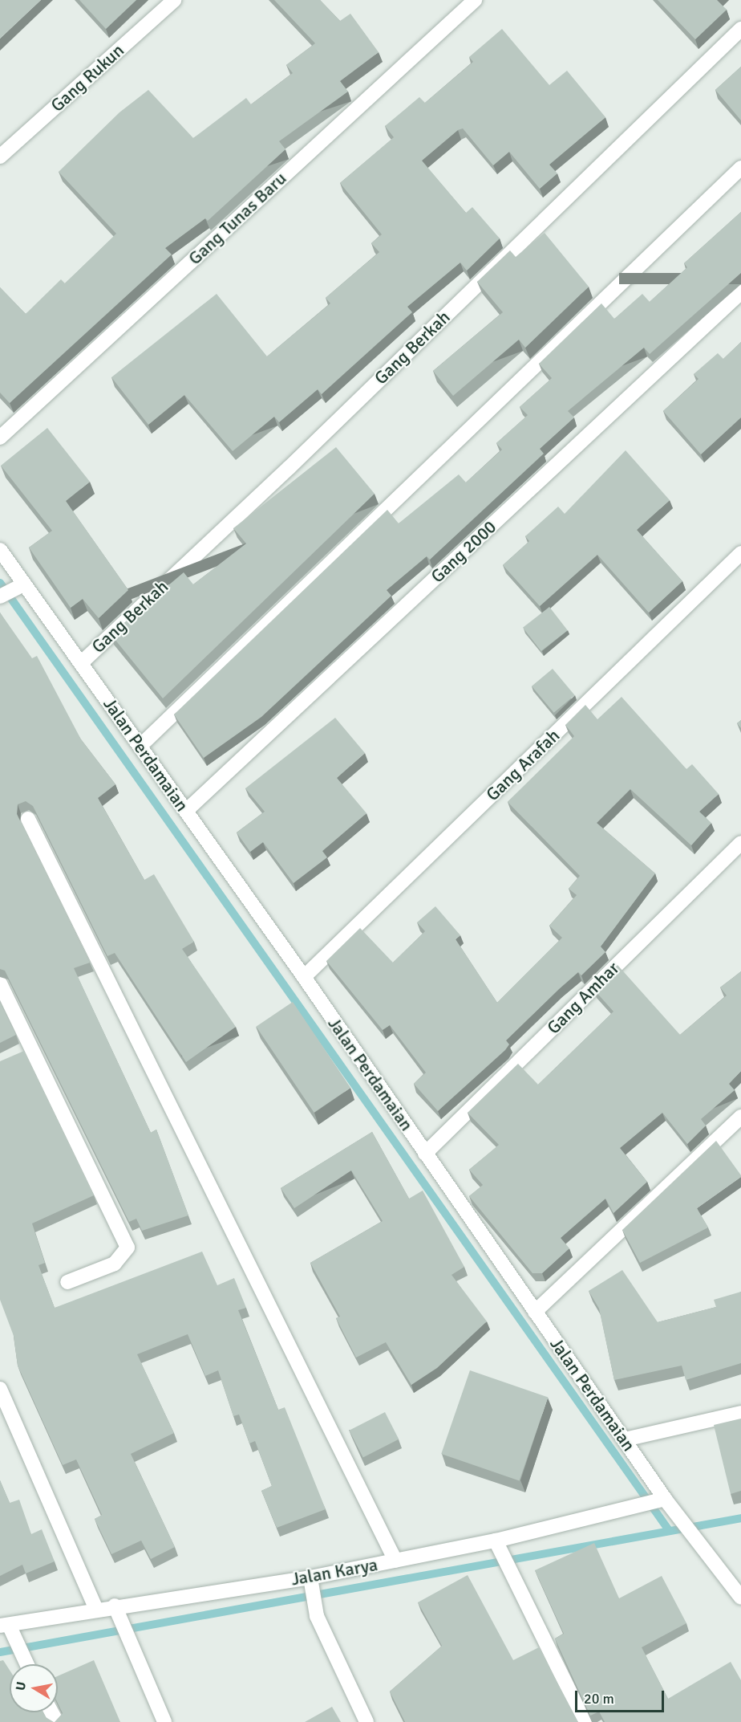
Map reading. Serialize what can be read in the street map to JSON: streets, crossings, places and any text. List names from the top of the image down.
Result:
{
  "streets": {
    "street": [
      "Gang Rukun",
      "Gang Tunas Baru",
      "Gang Berkah",
      "Gang 2000",
      "Jalan Perdamaian",
      "Gang Arafah",
      "Gang Amhar",
      "Jalan Karya"
    ]
  },
  "crossings": [
    ["Gang Berkah", "Jalan Perdamaian"],
    ["Gang 2000", "Jalan Perdamaian"],
    ["Jalan Perdamaian", "Gang Arafah"],
    ["Jalan Perdamaian", "Gang Amhar"],
    ["Jalan Perdamaian", "Jalan Karya"]
  ],
  "scale_bar": "20 m",
  "north": "left"
}
